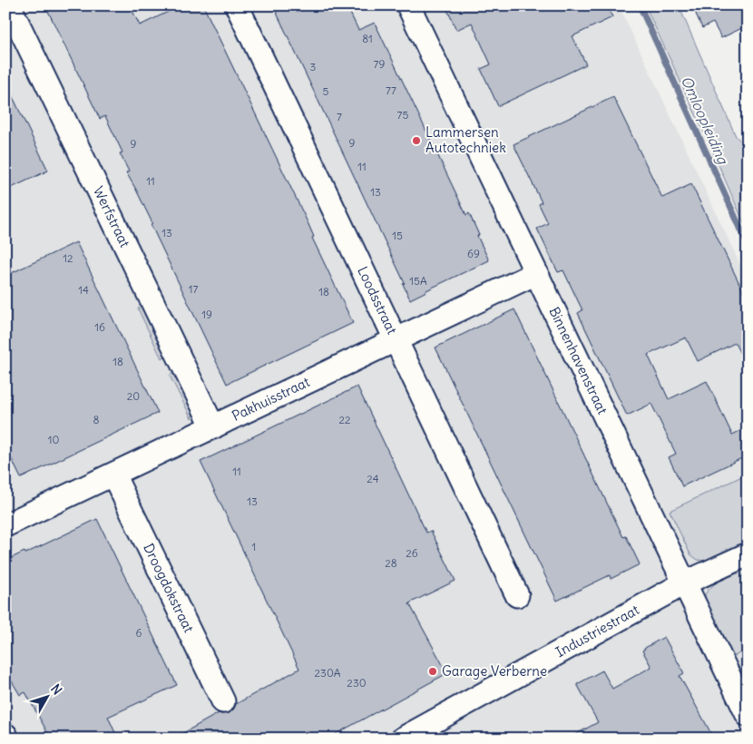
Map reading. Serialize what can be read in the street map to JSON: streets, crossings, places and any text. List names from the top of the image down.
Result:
{
  "streets": {
    "street": [
      "Werfstraat",
      "Loodsstraat",
      "Binnenhavenstraat",
      "Pakhuisstraat",
      "Droogdokstraat",
      "Industriestraat"
    ]
  },
  "crossings": [
    ["Werfstraat", "Pakhuisstraat"],
    ["Loodsstraat", "Pakhuisstraat"],
    ["Binnenhavenstraat", "Pakhuisstraat"],
    ["Binnenhavenstraat", "Industriestraat"],
    ["Pakhuisstraat", "Droogdokstraat"]
  ],
  "water": ["Omloopleiding"],
  "places": ["Lammersen Autotechniek", "Garage Verberne"],
  "house_numbers": [
    "81",
    "79",
    "3",
    "77",
    "5",
    "75",
    "7",
    "9",
    "9",
    "11",
    "11",
    "13",
    "13",
    "15",
    "69",
    "12",
    "15A",
    "17",
    "14",
    "18",
    "19",
    "16",
    "18",
    "20",
    "8",
    "22",
    "10",
    "11",
    "24",
    "13",
    "1",
    "26",
    "28",
    "6",
    "230A",
    "230"
  ],
  "north": "top right"
}
